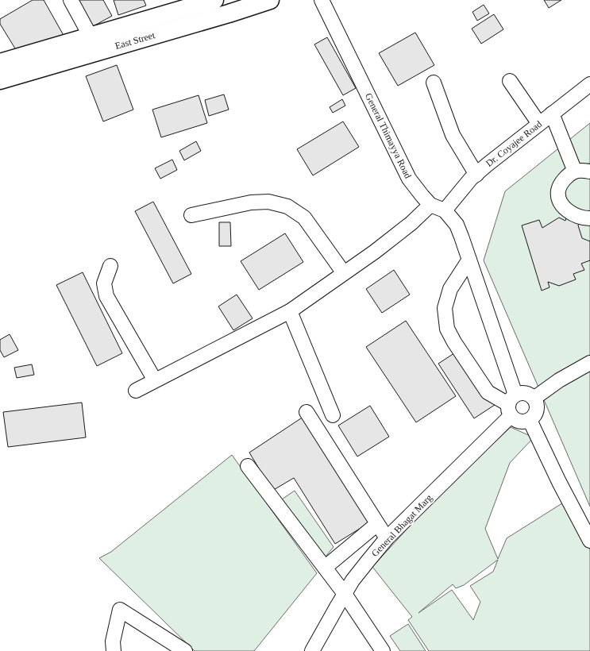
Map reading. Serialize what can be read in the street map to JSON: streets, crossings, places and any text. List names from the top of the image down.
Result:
{
  "streets": {
    "main road": ["East Street"],
    "street": ["General Thimayya Road", "Dr. Coyajee Road", "General Bhagat Marg"]
  },
  "crossings": [
    ["General Thimayya Road", "Dr. Coyajee Road"]
  ]
}
